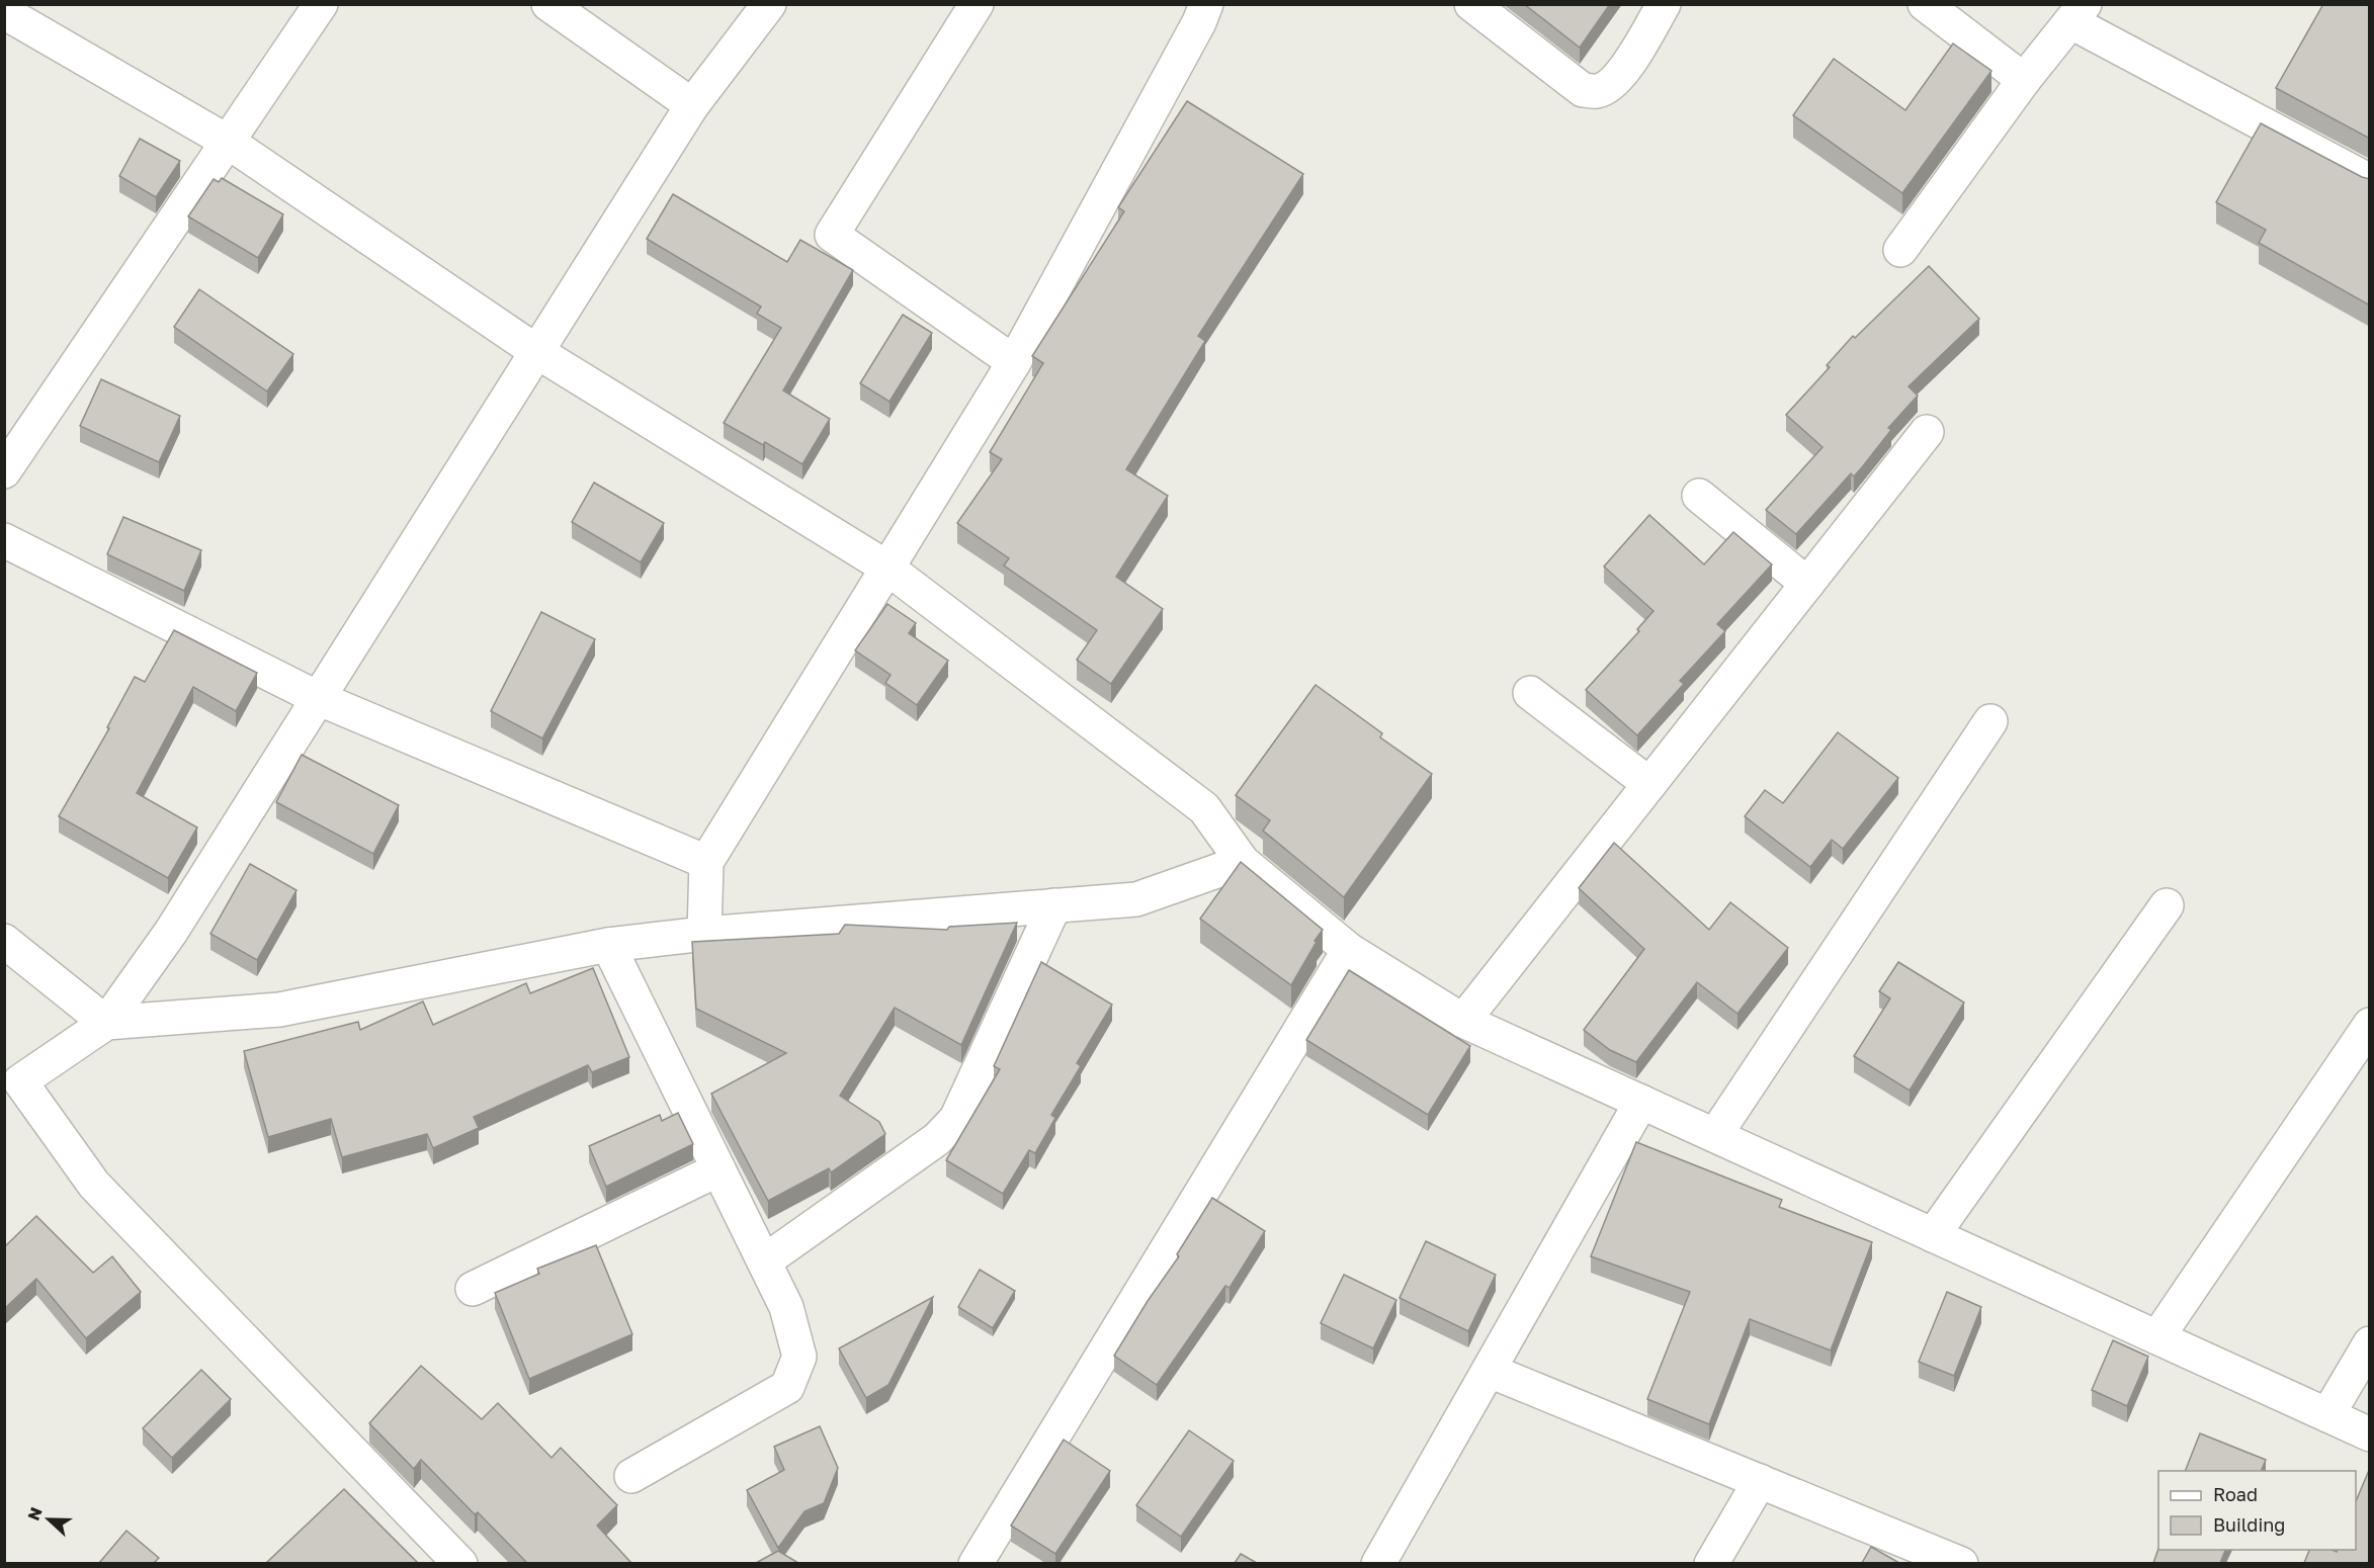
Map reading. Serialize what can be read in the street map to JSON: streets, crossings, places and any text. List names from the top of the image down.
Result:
{
  "legend": ["Road", "Building"],
  "north": "left"
}
